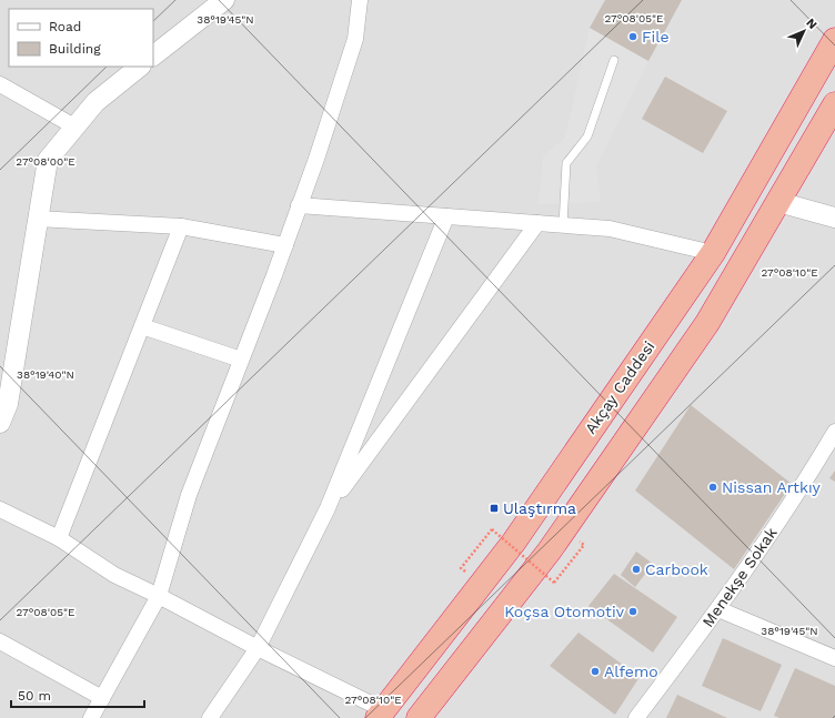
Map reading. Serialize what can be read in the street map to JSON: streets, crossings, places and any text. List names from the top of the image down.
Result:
{
  "streets": {
    "highway": ["Akçay Caddesi"],
    "street": ["Menekşe Sokak"]
  },
  "places": {
    "other": [
      "File",
      "Nissan Artkıy",
      "Carbook",
      "Koçsa Otomotiv",
      "Alfemo"
    ],
    "transit": ["Ulaştırma"]
  },
  "legend": ["Road", "Building"],
  "scale_bar": "50 m",
  "north": "top right",
  "coordinates": [
    "27°08'05\"E",
    "38°19'45\"N",
    "27°08'00\"E",
    "27°08'10\"E",
    "38°19'40\"N"
  ]
}
